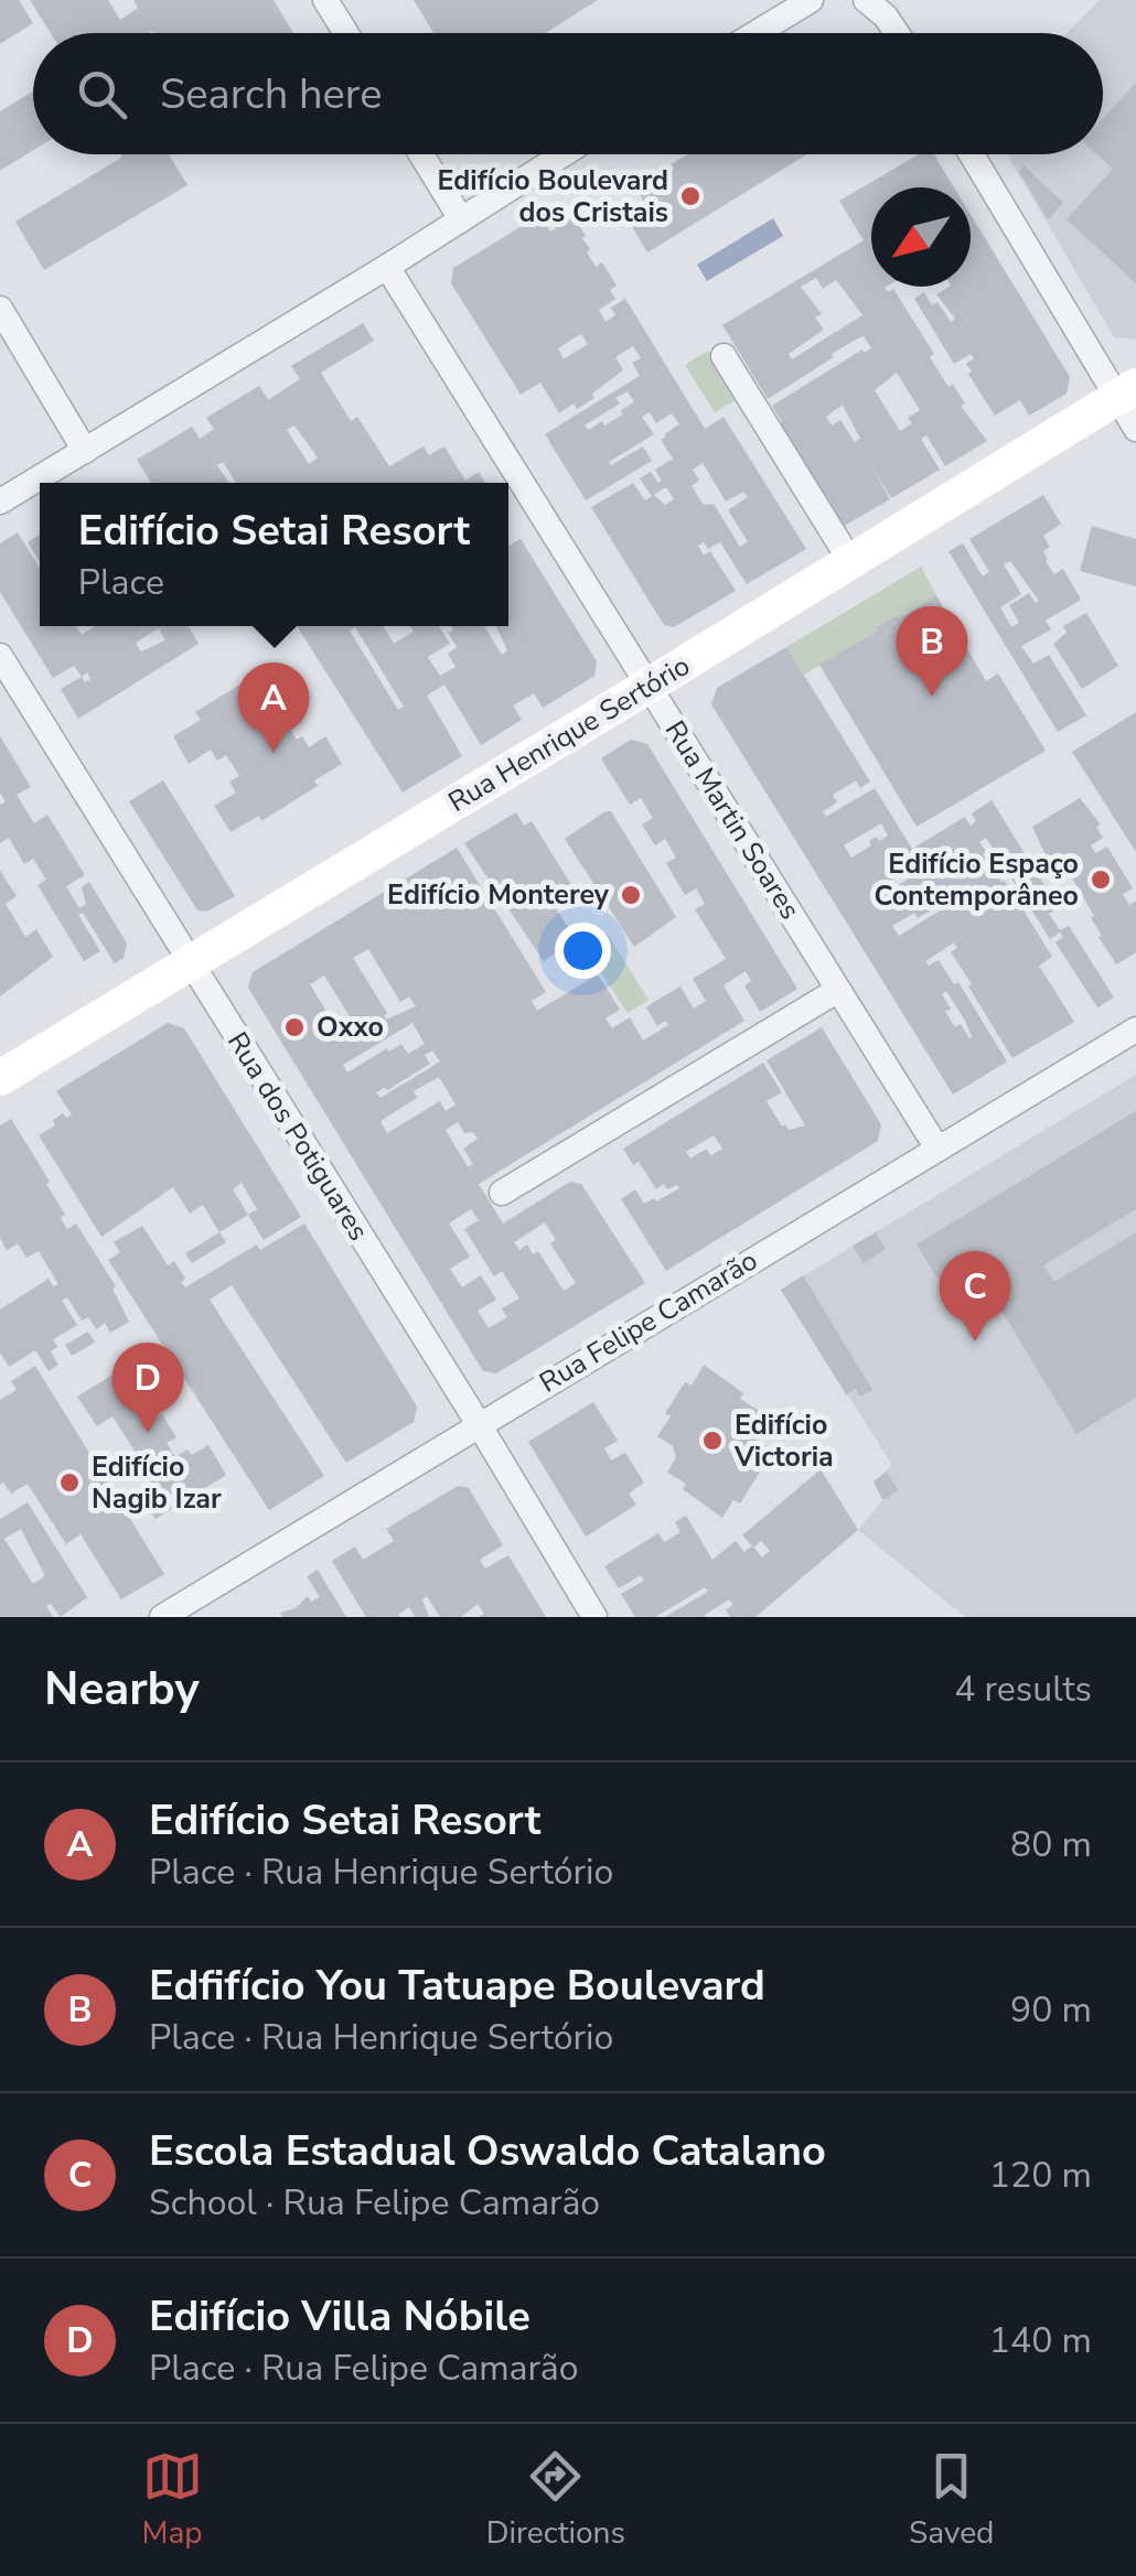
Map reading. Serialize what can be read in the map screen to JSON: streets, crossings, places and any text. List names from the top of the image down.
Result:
{
  "streets": {
    "street": [
      "Rua Henrique Sertório",
      "Rua Martin Soares",
      "Rua dos Potiguares",
      "Rua Felipe Camarão"
    ]
  },
  "crossings": [
    ["Rua Henrique Sertório", "Rua Martin Soares"],
    ["Rua Henrique Sertório", "Rua dos Potiguares"],
    ["Rua Martin Soares", "Rua Felipe Camarão"],
    ["Rua dos Potiguares", "Rua Felipe Camarão"]
  ],
  "places": [
    "Edifício Boulevard dos Cristais",
    "Edifício Espaço Contemporâneo",
    "Edifício Monterey",
    "Oxxo",
    "Edifício Victoria",
    "Edifício Nagib Izar"
  ],
  "north": "bottom left",
  "page": {
    "search": "Search here",
    "popup": ["Edifício Setai Resort", "Place"],
    "pins": [
      "B",
      "A",
      "C",
      "D"
    ],
    "heading": ["Nearby", "4 results"],
    "list": [
      {
        "mark": "A",
        "name": "Edifício Setai Resort",
        "note": "Place · Rua Henrique Sertório",
        "value": "80 m"
      },
      {
        "mark": "B",
        "name": "Edfifício You Tatuape Boulevard",
        "note": "Place · Rua Henrique Sertório",
        "value": "90 m"
      },
      {
        "mark": "C",
        "name": "Escola Estadual Oswaldo Catalano",
        "note": "School · Rua Felipe Camarão",
        "value": "120 m"
      },
      {
        "mark": "D",
        "name": "Edifício Villa Nóbile",
        "note": "Place · Rua Felipe Camarão",
        "value": "140 m"
      }
    ],
    "nav": ["Map", "Directions", "Saved"]
  }
}
